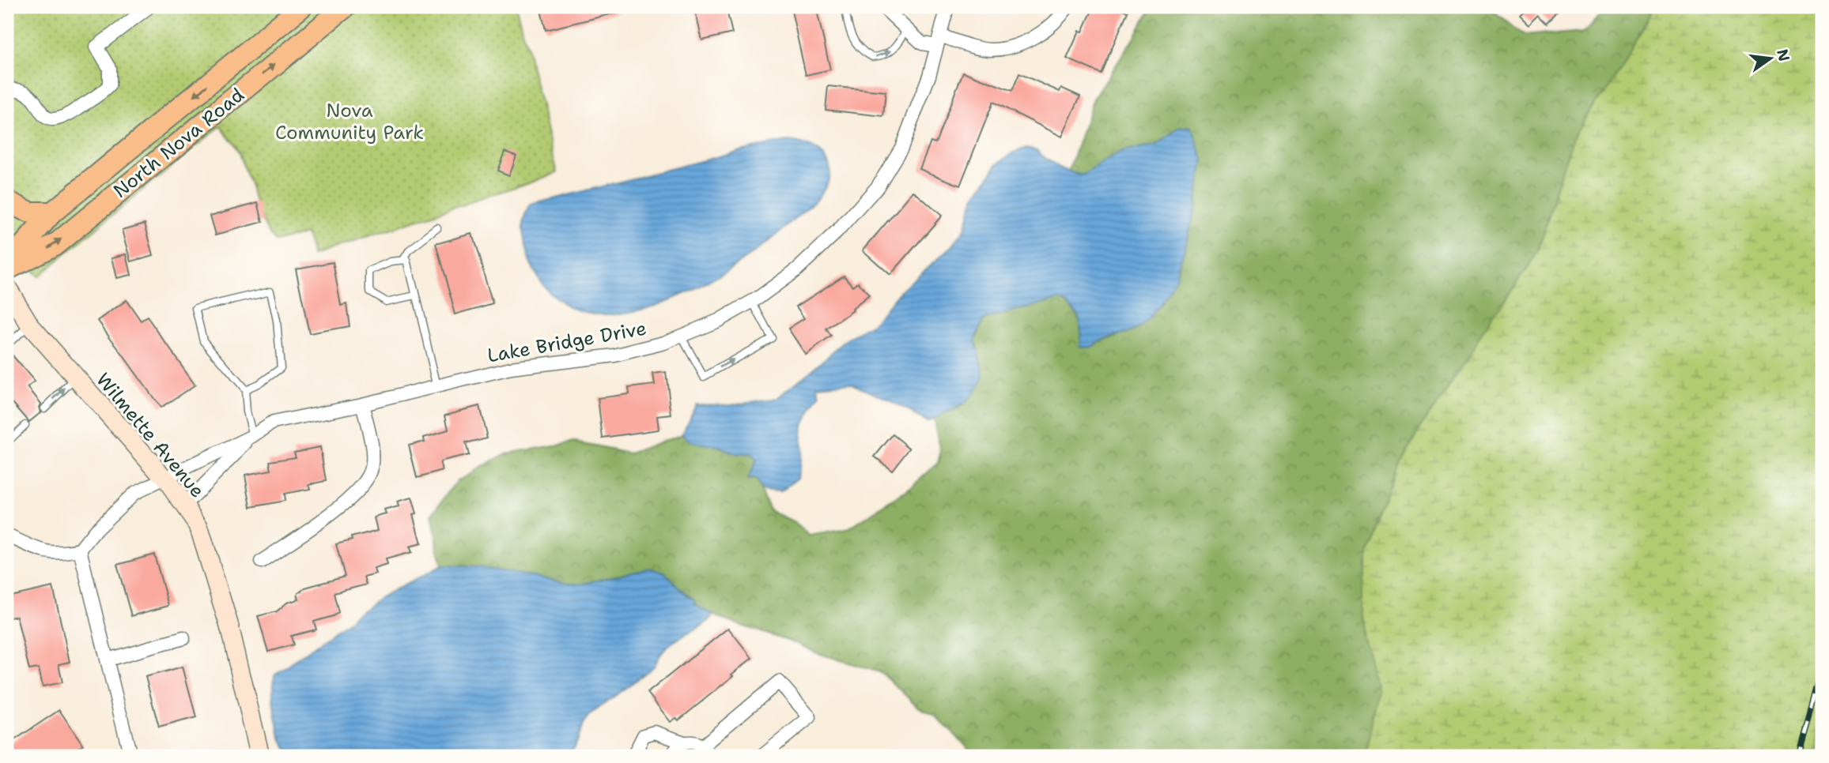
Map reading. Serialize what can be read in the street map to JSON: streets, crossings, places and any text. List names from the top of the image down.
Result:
{
  "streets": {
    "main road": ["North Nova Road"],
    "street": ["Lake Bridge Drive", "Wilmette Avenue"]
  },
  "crossings": [
    ["Lake Bridge Drive", "Wilmette Avenue"]
  ],
  "parks": ["Nova Community Park"],
  "north": "right"
}
